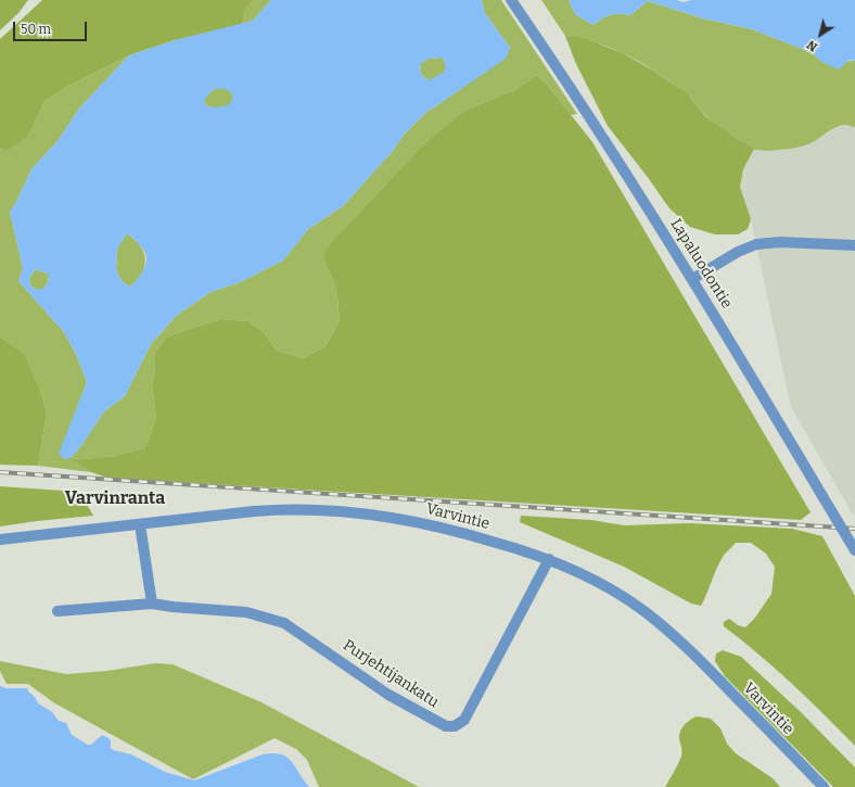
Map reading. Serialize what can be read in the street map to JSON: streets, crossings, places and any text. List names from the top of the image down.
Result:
{
  "streets": {
    "street": ["Lapaluodontie", "Varvintie", "Purjehtijankatu"]
  },
  "crossings": [
    ["Varvintie", "Purjehtijankatu"]
  ],
  "districts": ["Varvinranta"],
  "scale_bar": "50 m",
  "north": "bottom left"
}
